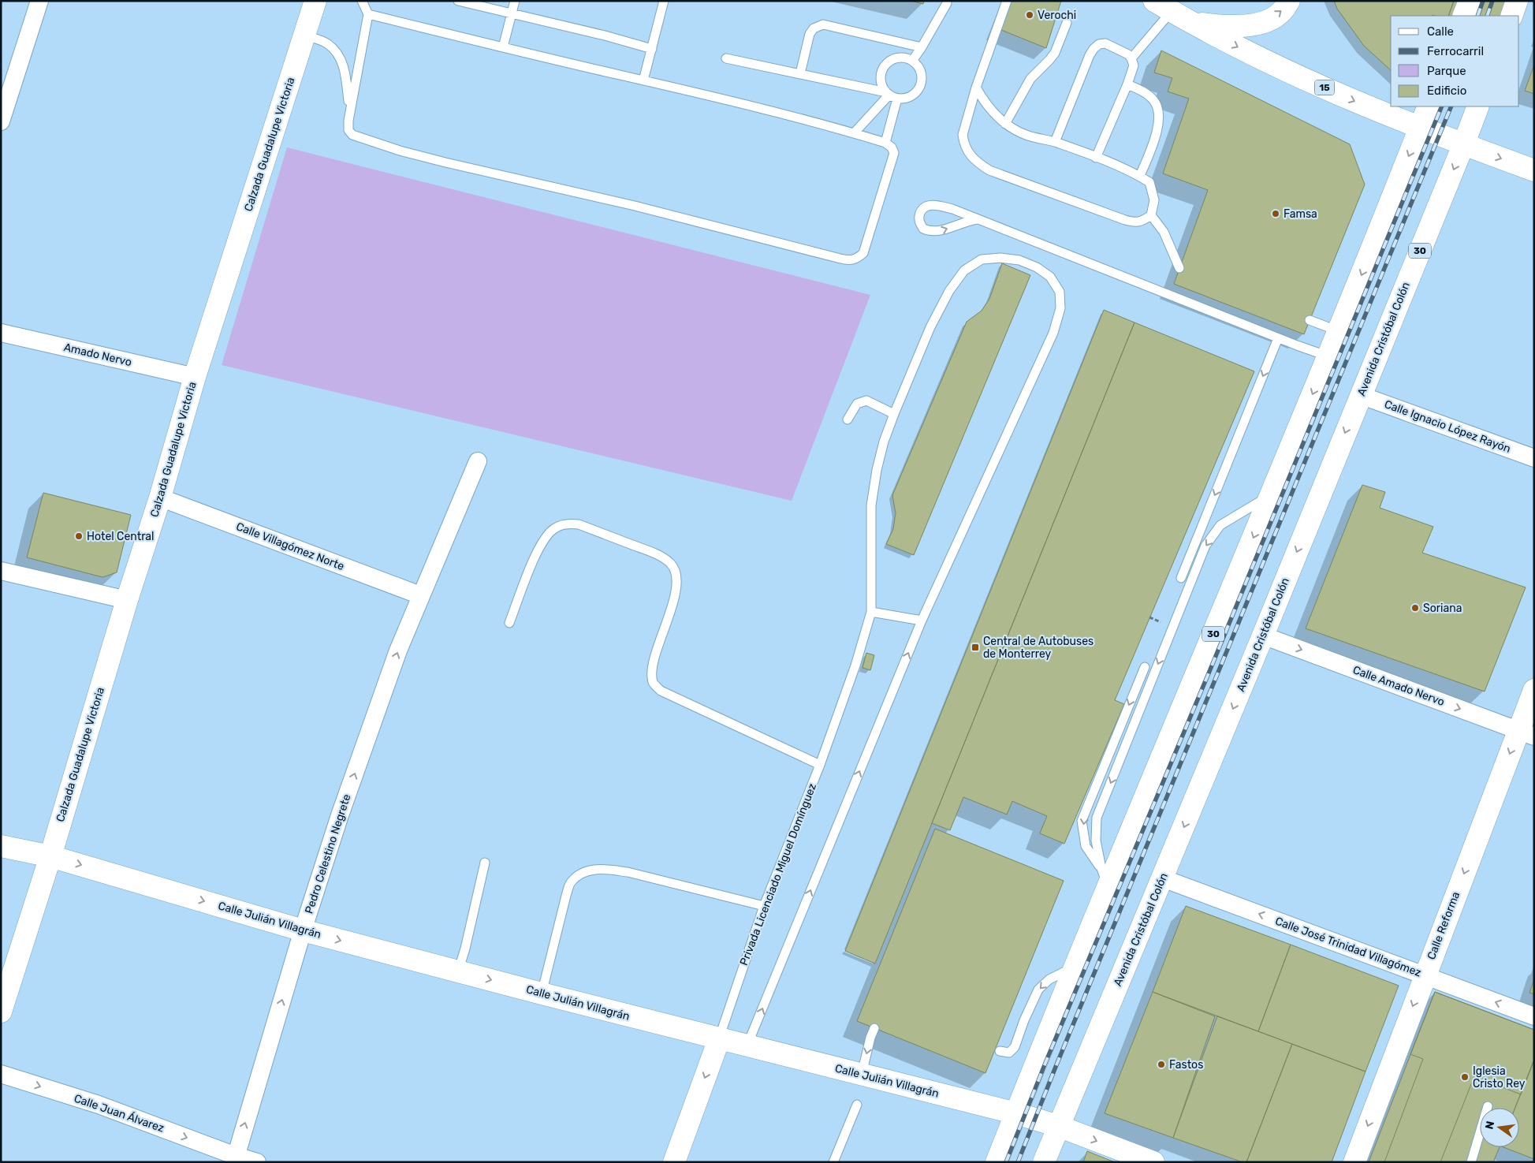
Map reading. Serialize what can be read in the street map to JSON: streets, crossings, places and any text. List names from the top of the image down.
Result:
{
  "streets": {
    "main road": [
      "15",
      "Calzada Guadalupe Victoria",
      "30",
      "Avenida Cristóbal Colón",
      "Calle Julián Villagrán",
      "Calle Reforma"
    ],
    "street": [
      "Amado Nervo",
      "Calle Ignacio López Rayón",
      "Calle Villagómez Norte",
      "Calle Amado Nervo",
      "Pedro Celestino Negrete",
      "Calle José Trinidad Villagómez",
      "Calle Juan Álvarez"
    ],
    "lane": ["Privada Licenciado Miguel Domínguez"]
  },
  "crossings": [
    ["15", "30"],
    ["15", "Avenida Cristóbal Colón"],
    ["Calzada Guadalupe Victoria", "Amado Nervo"],
    ["Calzada Guadalupe Victoria", "Calle Villagómez Norte"],
    ["Calzada Guadalupe Victoria", "Calle Julián Villagrán"],
    ["30", "Calle Julián Villagrán"],
    ["Avenida Cristóbal Colón", "Calle Ignacio López Rayón"],
    ["Avenida Cristóbal Colón", "Calle Amado Nervo"],
    ["Avenida Cristóbal Colón", "Calle Julián Villagrán"],
    ["Avenida Cristóbal Colón", "Calle José Trinidad Villagómez"],
    ["Calle Villagómez Norte", "Pedro Celestino Negrete"],
    ["Calle Amado Nervo", "Calle Reforma"],
    ["Pedro Celestino Negrete", "Calle Julián Villagrán"],
    ["Pedro Celestino Negrete", "Calle Juan Álvarez"],
    ["Privada Licenciado Miguel Domínguez", "Calle Julián Villagrán"],
    ["Calle Reforma", "Calle José Trinidad Villagómez"]
  ],
  "one_way": [
    "Calle Amado Nervo",
    "Pedro Celestino Negrete",
    "Calle Julián Villagrán",
    "Calle Reforma",
    "Calle José Trinidad Villagómez",
    "Calle Juan Álvarez"
  ],
  "places": {
    "other": [
      "Verochi",
      "Famsa",
      "Hotel Central",
      "Soriana",
      "Fastos",
      "Iglesia Cristo Rey"
    ],
    "transit": ["Central de Autobuses de Monterrey"]
  },
  "legend": [
    "Calle",
    "Ferrocarril",
    "Parque",
    "Edificio"
  ],
  "north": "left"
}
